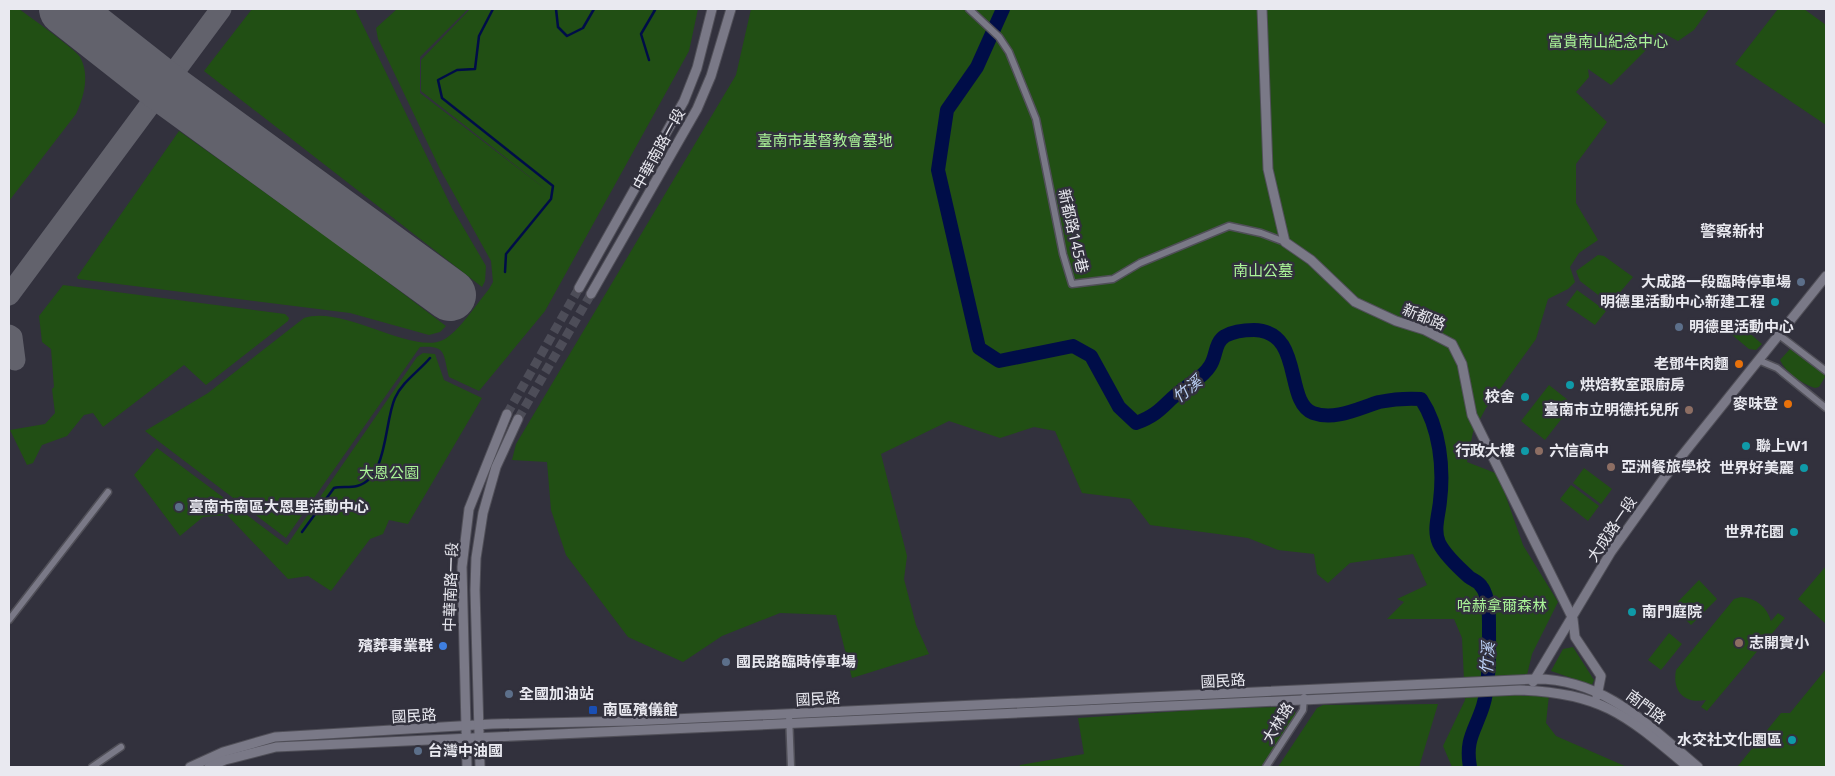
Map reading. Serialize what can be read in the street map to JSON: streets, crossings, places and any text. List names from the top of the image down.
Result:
{
  "streets": {
    "street": [
      "中華南路一段",
      "新都路145巷",
      "新都路",
      "大成路一段",
      "國民路",
      "南門路",
      "大林路"
    ]
  },
  "crossings": [
    ["中華南路一段", "國民路"],
    ["新都路145巷", "新都路"],
    ["新都路", "大成路一段"],
    ["新都路", "南門路"],
    ["國民路", "大林路"]
  ],
  "districts": ["警察新村"],
  "water": ["竹溪"],
  "parks": [
    "富貴南山紀念中心",
    "臺南市基督教會墓地",
    "南山公墓",
    "大恩公園",
    "哈赫拿爾森林"
  ],
  "places": {
    "other": [
      "大成路一段臨時停車場",
      "明德里活動中心新建工程",
      "明德里活動中心",
      "老鄧牛肉麵",
      "烘焙教室跟廚房",
      "校舍",
      "麥味登",
      "臺南市立明德托兒所",
      "聯上W1",
      "行政大樓",
      "六信高中",
      "亞洲餐旅學校",
      "世界好美麗",
      "臺南市南區大恩里活動中心",
      "世界花園",
      "南門庭院",
      "志開實小",
      "殯葬事業群",
      "國民路臨時停車場",
      "全國加油站",
      "水交社文化園區",
      "台灣中油國"
    ],
    "transit": ["南區殯儀館"]
  }
}
